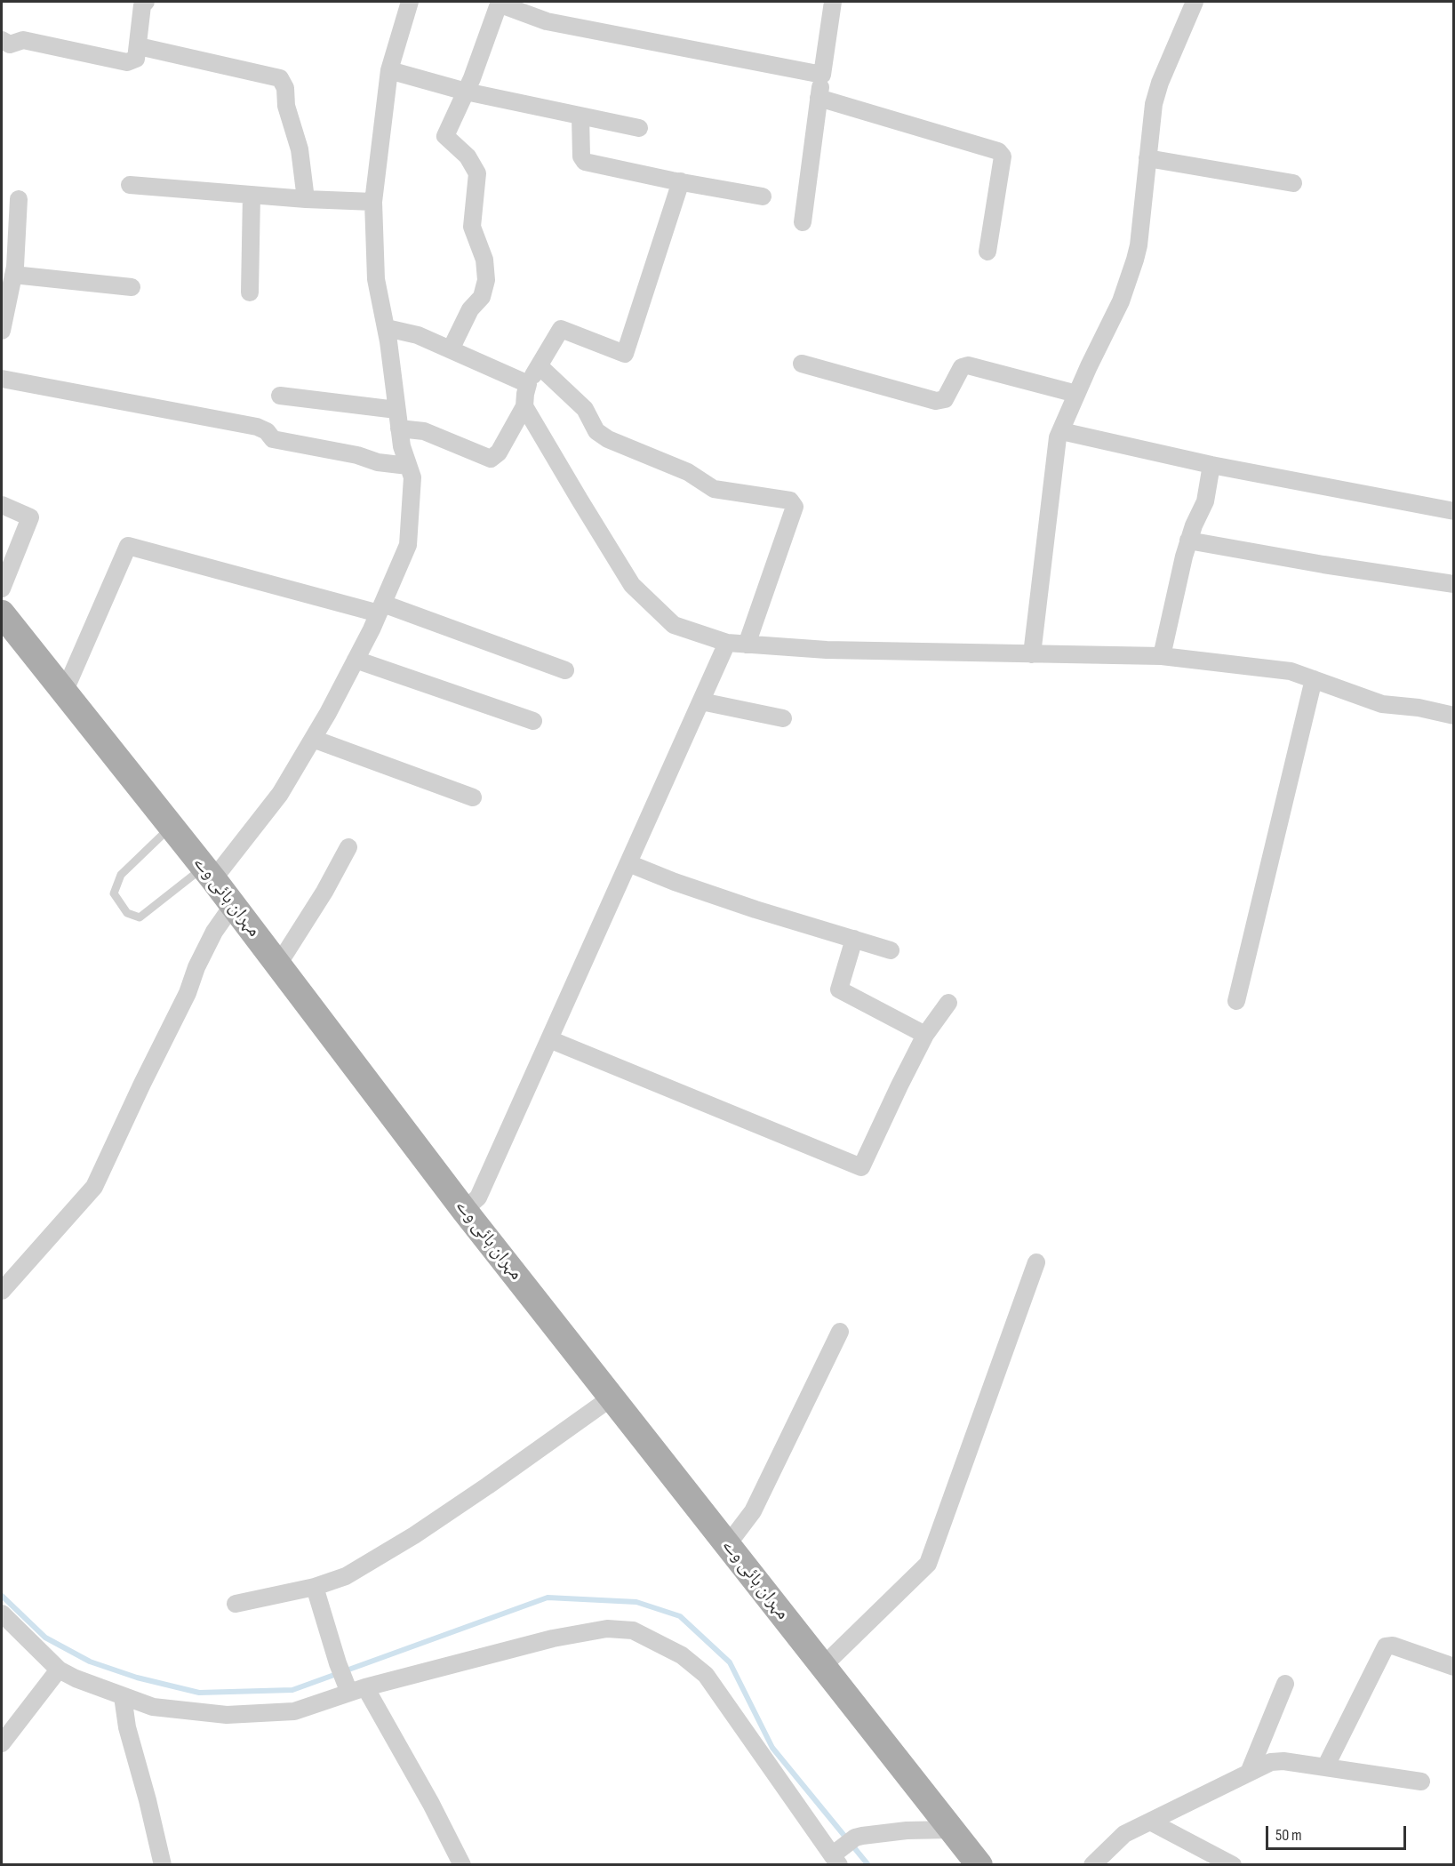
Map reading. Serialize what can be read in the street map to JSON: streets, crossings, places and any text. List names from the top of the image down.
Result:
{
  "streets": {
    "main road": ["مہران ہائی وے"]
  },
  "scale_bar": "50 m"
}
